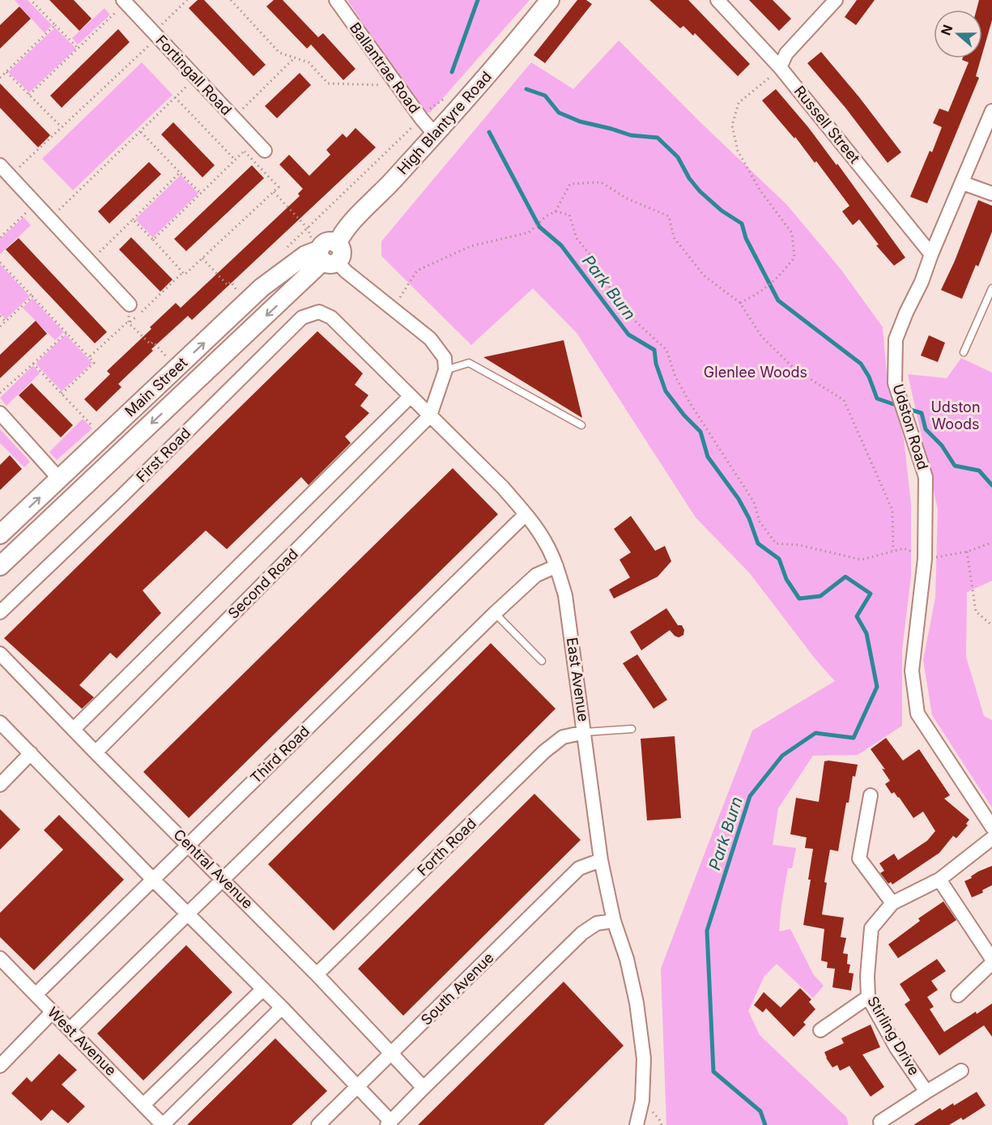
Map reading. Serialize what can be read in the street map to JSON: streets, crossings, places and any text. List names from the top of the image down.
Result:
{
  "streets": {
    "main road": ["High Blantyre Road", "Main Street"],
    "street": [
      "Ballantrae Road",
      "Fortingall Road",
      "Russell Street",
      "Udston Road",
      "First Road",
      "Second Road",
      "East Avenue",
      "Third Road",
      "Forth Road",
      "Central Avenue",
      "South Avenue",
      "Stirling Drive",
      "West Avenue"
    ]
  },
  "crossings": [
    ["Ballantrae Road", "High Blantyre Road"],
    ["High Blantyre Road", "Main Street"],
    ["Russell Street", "Udston Road"],
    ["First Road", "East Avenue"],
    ["Second Road", "East Avenue"],
    ["Second Road", "Central Avenue"],
    ["East Avenue", "Third Road"],
    ["East Avenue", "Forth Road"],
    ["East Avenue", "South Avenue"],
    ["Third Road", "Central Avenue"],
    ["Third Road", "West Avenue"],
    ["Forth Road", "Central Avenue"],
    ["Central Avenue", "South Avenue"]
  ],
  "water": ["Park Burn"],
  "parks": ["Glenlee Woods", "Udston Woods"],
  "north": "left"
}
